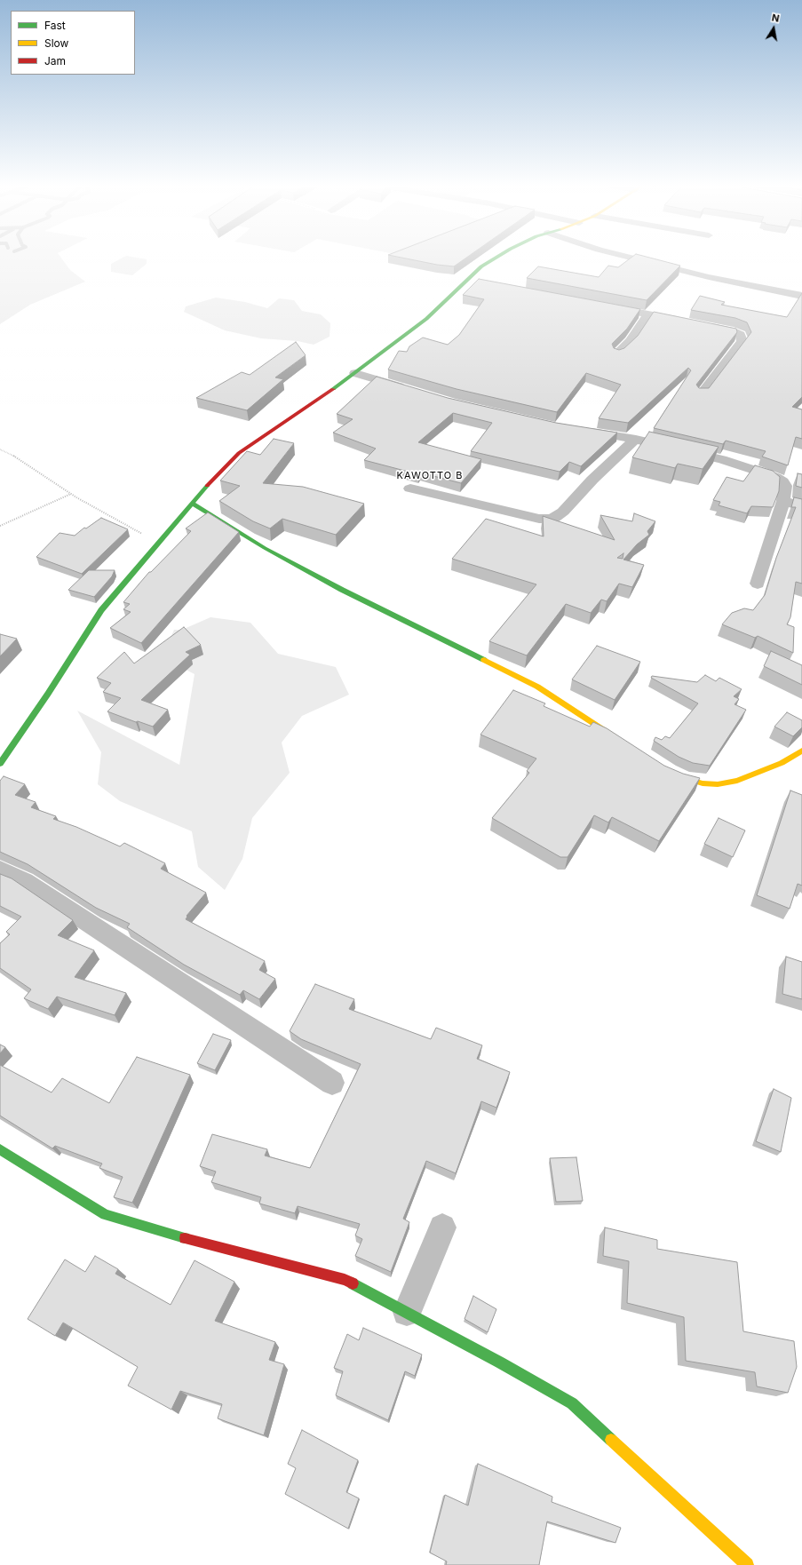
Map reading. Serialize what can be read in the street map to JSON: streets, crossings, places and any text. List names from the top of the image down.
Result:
{
  "districts": ["KAWOTTO B"],
  "legend": ["Fast", "Slow", "Jam"],
  "north": "top"
}
